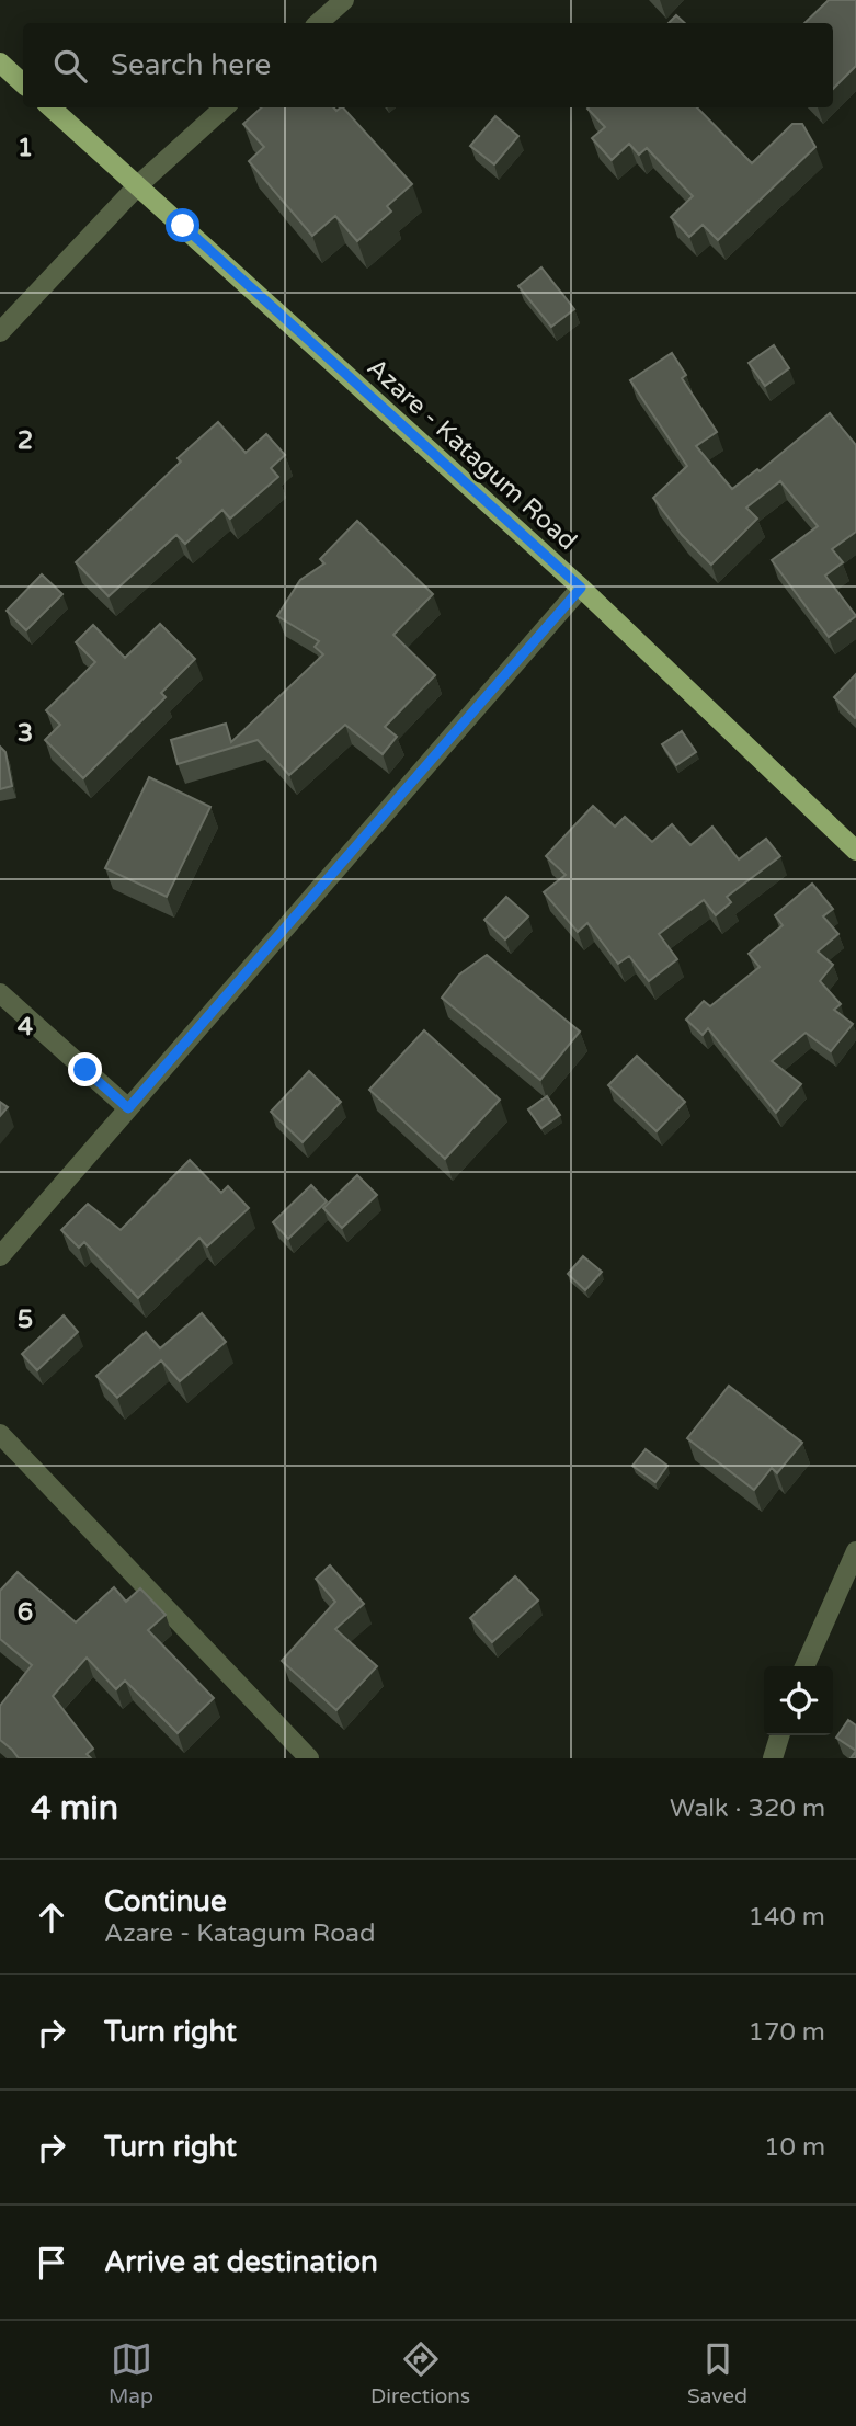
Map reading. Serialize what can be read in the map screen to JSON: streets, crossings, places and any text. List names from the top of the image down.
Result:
{
  "streets": {
    "main road": ["Azare - Katagum Road"]
  },
  "page": {
    "search": "Search here",
    "heading": ["4 min", "Walk · 320 m"],
    "list": [
      ["Continue", "Azare - Katagum Road", "140 m"],
      ["Turn right", "170 m"],
      ["Turn right", "10 m"],
      "Arrive at destination"
    ],
    "nav": ["Map", "Directions", "Saved"]
  },
  "grid": {
    "rows": [
      "1",
      "2",
      "3",
      "4",
      "5",
      "6"
    ]
  }
}
